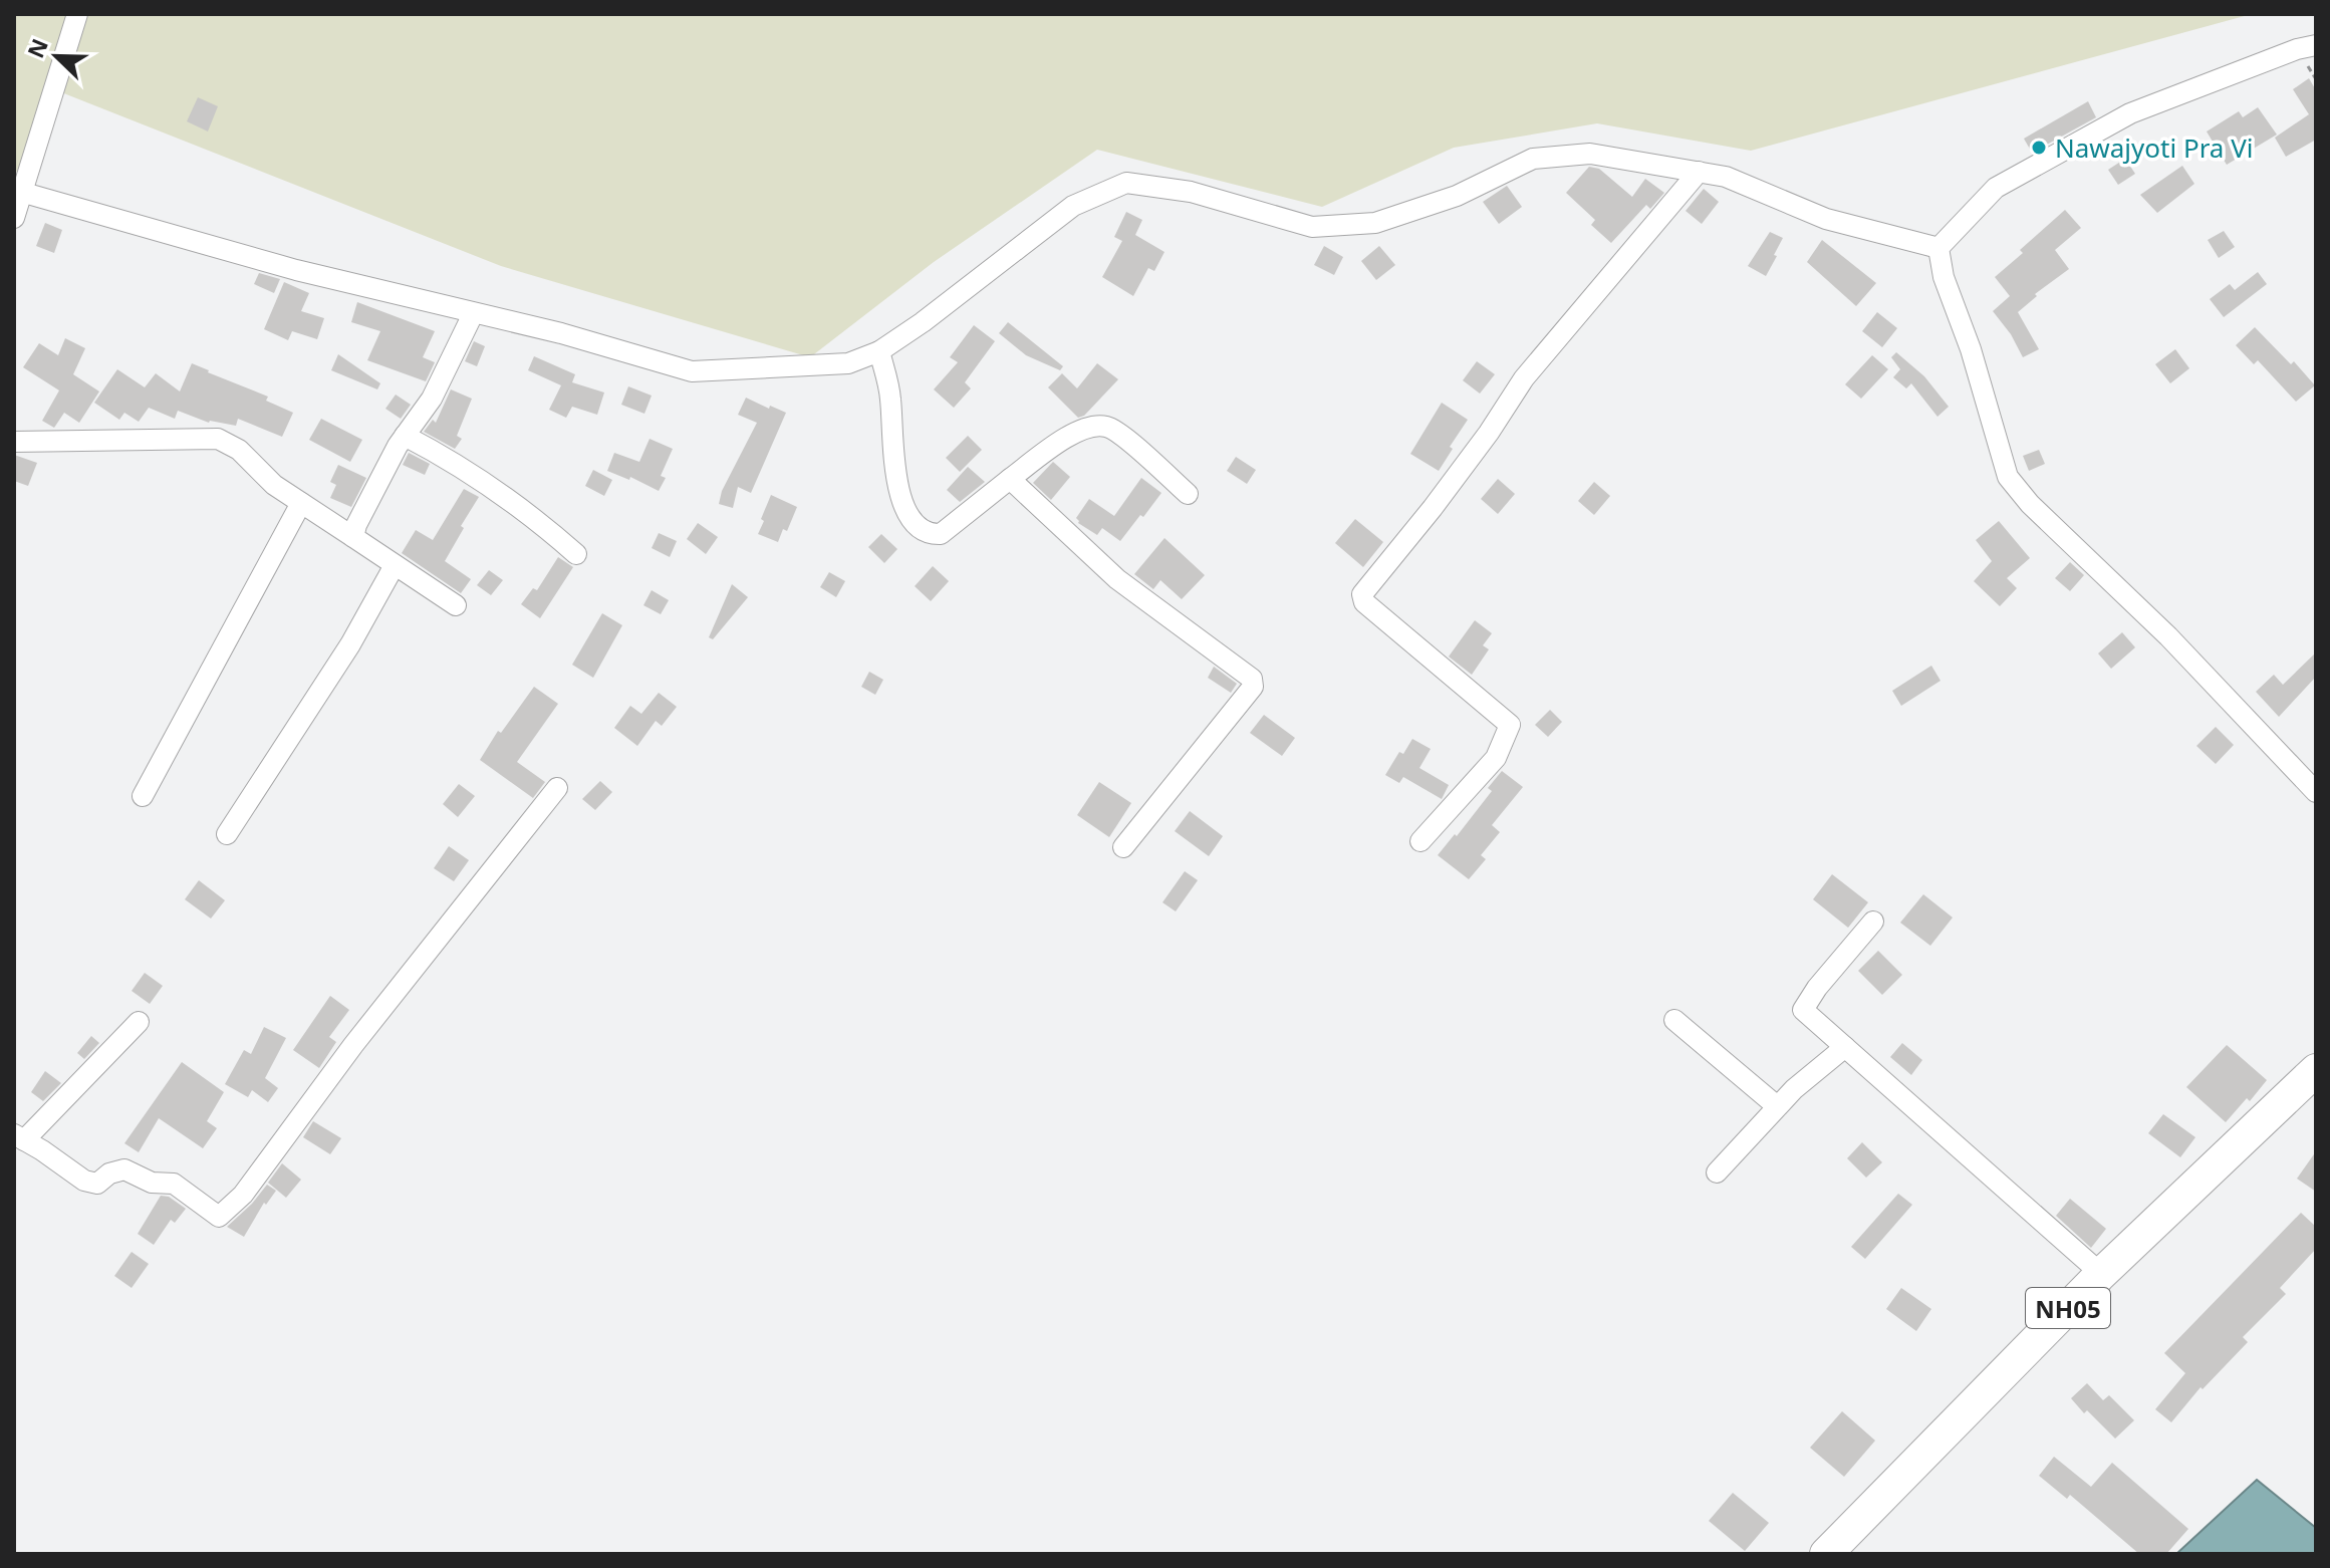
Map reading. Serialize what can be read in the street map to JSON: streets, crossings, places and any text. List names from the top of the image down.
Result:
{
  "streets": {
    "main road": ["NH05"]
  },
  "places": ["Nawajyoti Pra Vi"],
  "north": "top left"
}
